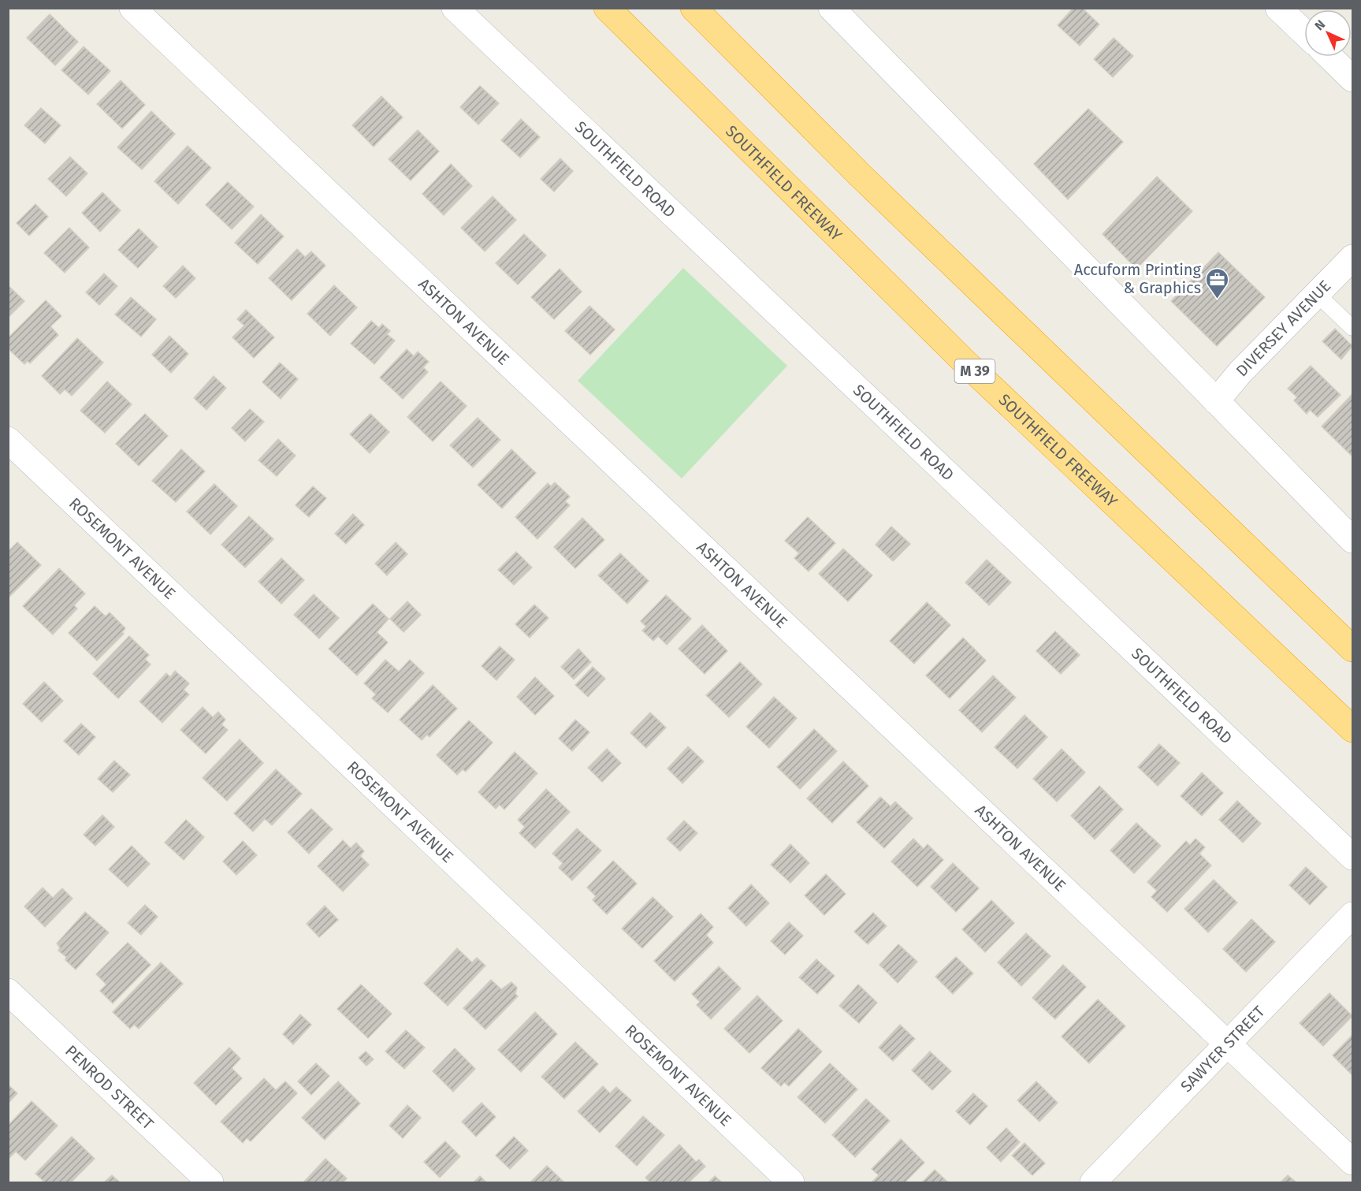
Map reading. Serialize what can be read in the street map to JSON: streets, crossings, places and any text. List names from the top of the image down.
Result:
{
  "streets": {
    "highway": ["SOUTHFIELD FREEWAY", "M 39"],
    "street": [
      "SOUTHFIELD ROAD",
      "ASHTON AVENUE",
      "DIVERSEY AVENUE",
      "ROSEMONT AVENUE",
      "SAWYER STREET",
      "PENROD STREET"
    ]
  },
  "crossings": [
    ["ASHTON AVENUE", "SAWYER STREET"]
  ],
  "places": {
    "office": ["Accuform Printing & Graphics"]
  },
  "north": "top left"
}
